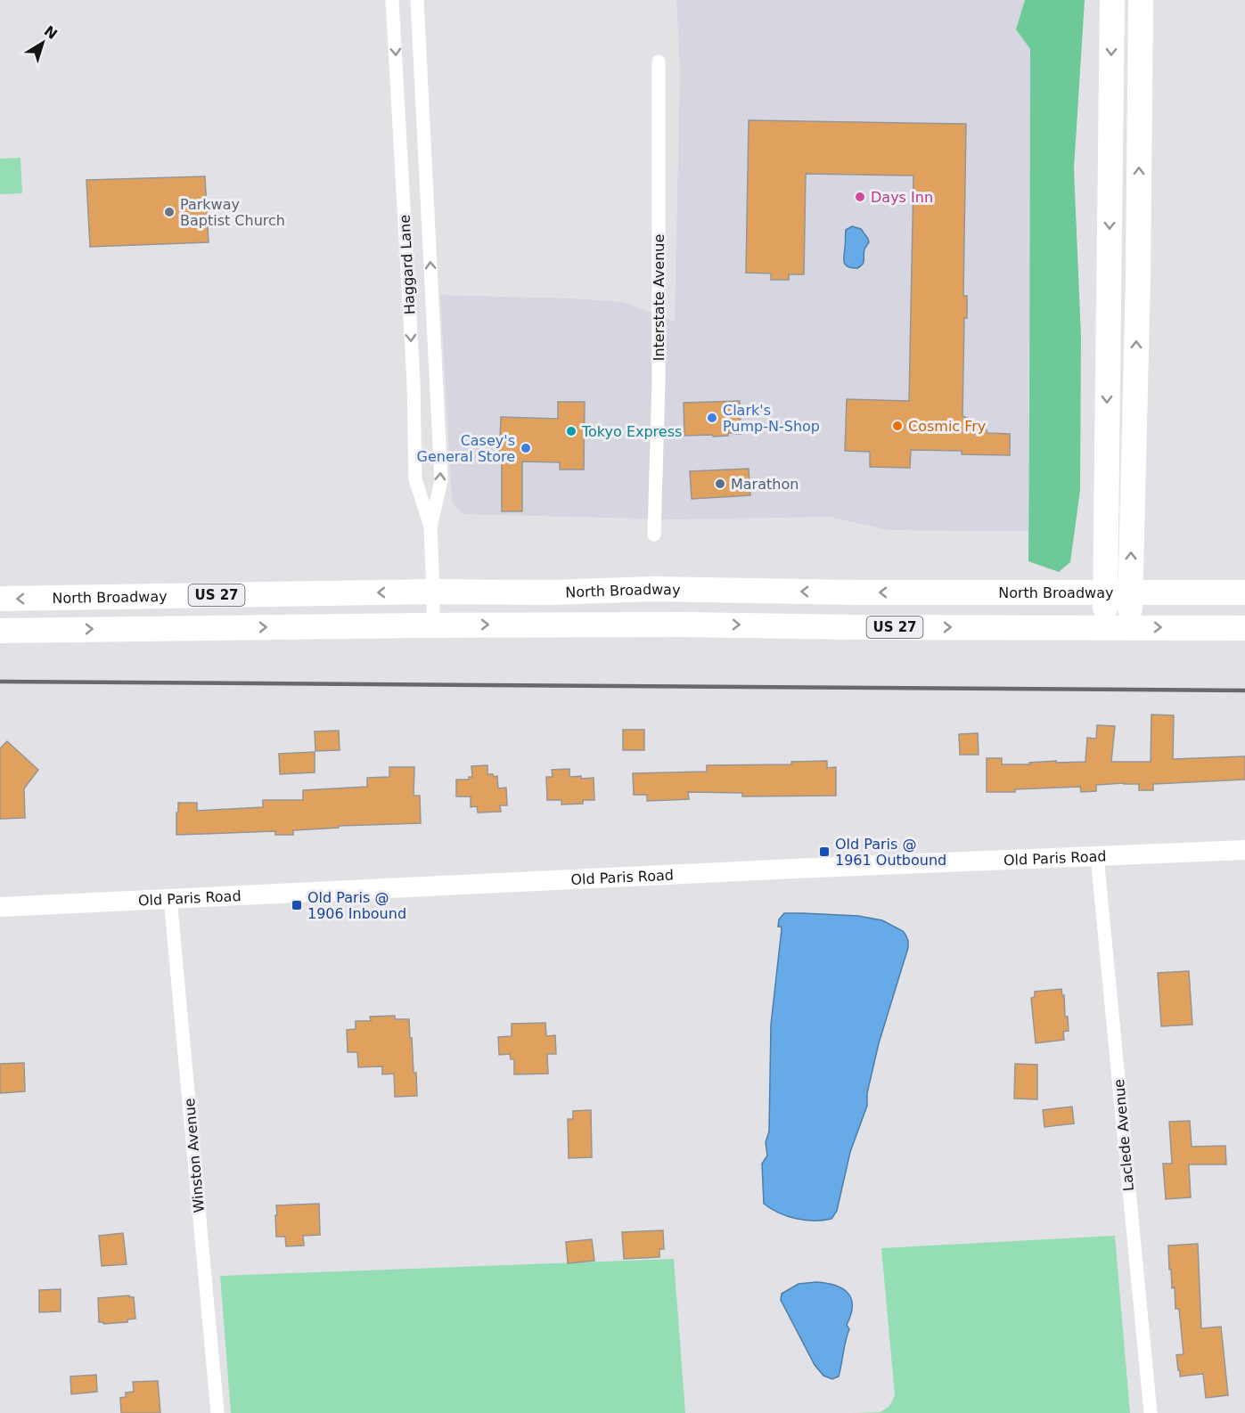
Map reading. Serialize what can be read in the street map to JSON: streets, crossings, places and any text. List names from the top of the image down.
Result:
{
  "streets": {
    "highway": ["North Broadway", "US 27"],
    "street": [
      "Haggard Lane",
      "Interstate Avenue",
      "Old Paris Road",
      "Laclede Avenue",
      "Winston Avenue"
    ]
  },
  "crossings": [
    ["Haggard Lane", "North Broadway"],
    ["Haggard Lane", "US 27"],
    ["Old Paris Road", "Laclede Avenue"],
    ["Old Paris Road", "Winston Avenue"]
  ],
  "places": {
    "other": [
      "Days Inn",
      "Parkway Baptist Church",
      "Clark's Pump-N-Shop",
      "Cosmic Fry",
      "Tokyo Express",
      "Casey's General Store",
      "Marathon"
    ],
    "transit": ["Old Paris @ 1961 Outbound", "Old Paris @ 1906 Inbound"]
  },
  "north": "top right"
}
